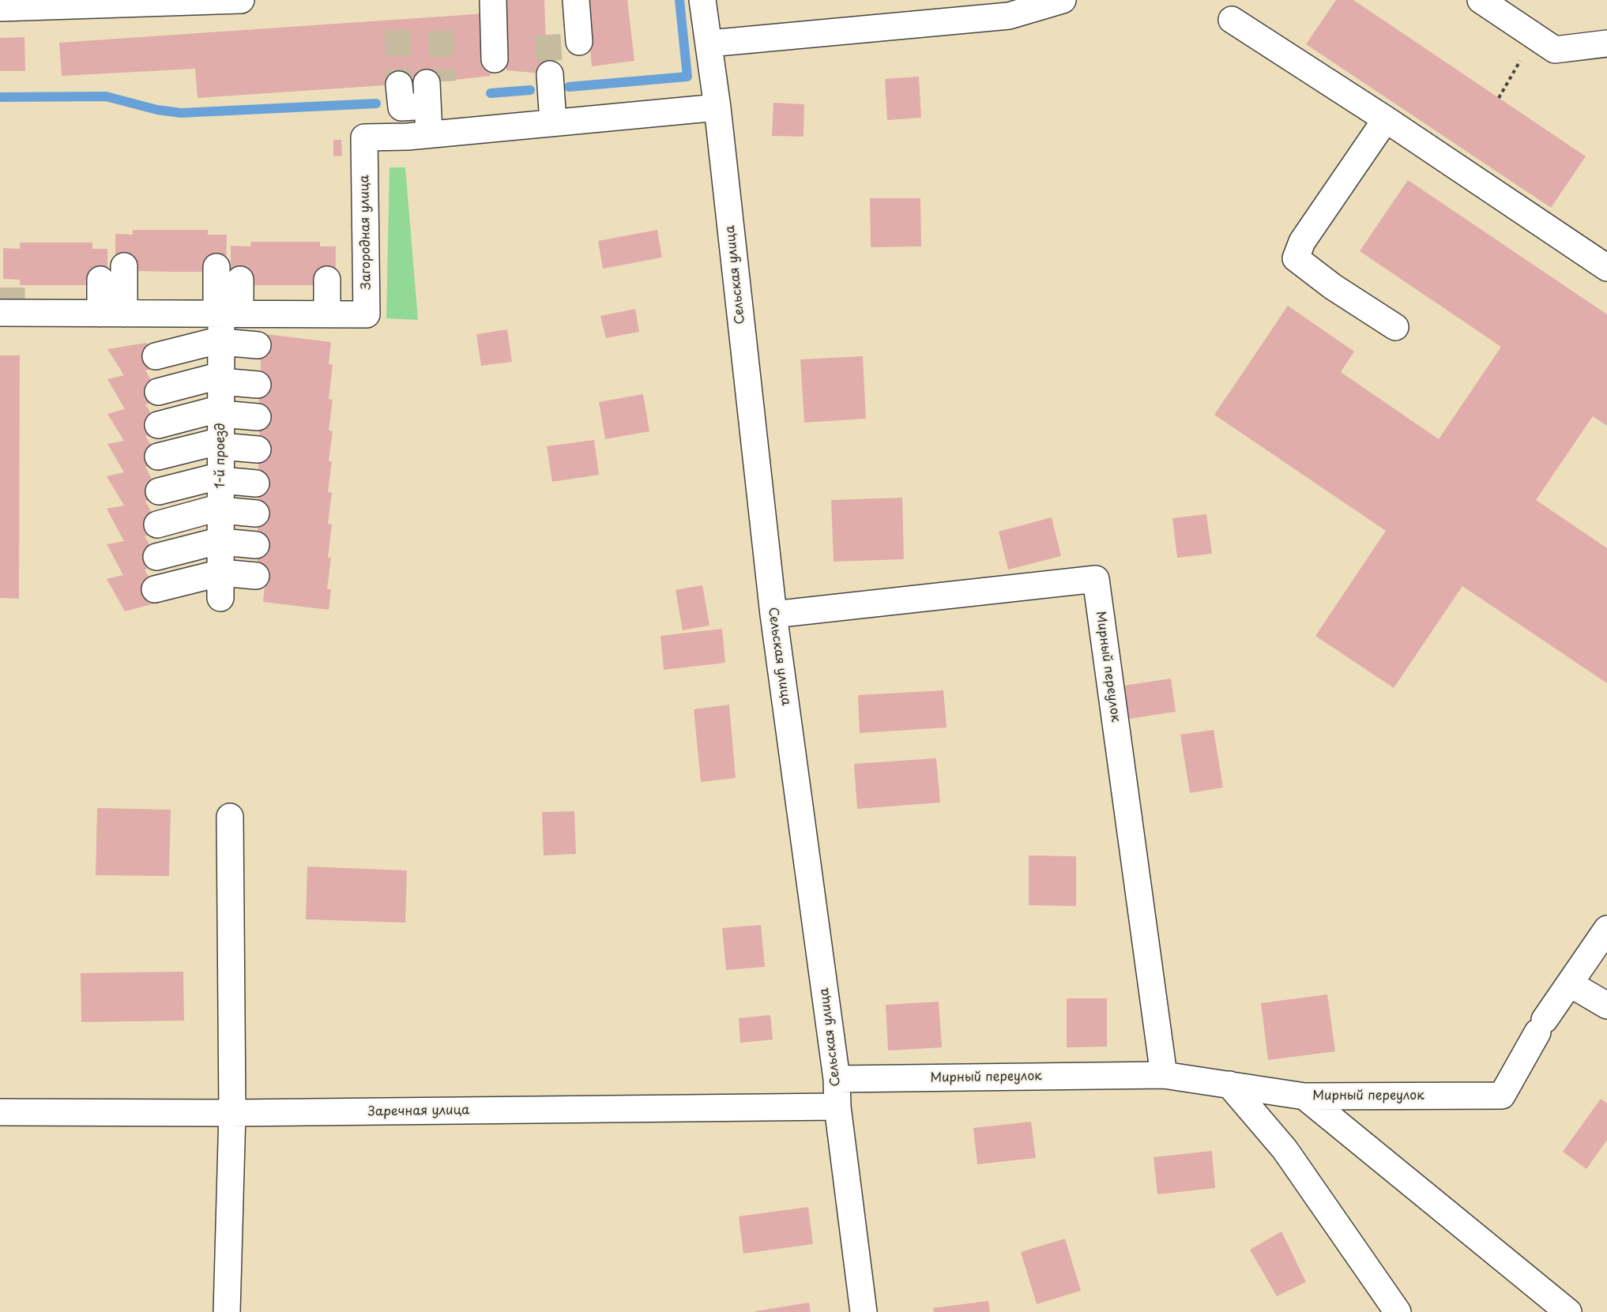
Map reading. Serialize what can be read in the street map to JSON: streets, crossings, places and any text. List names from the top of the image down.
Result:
{
  "streets": {
    "street": [
      "Загородная улица",
      "Сельская улица",
      "1-й проезд",
      "Мирный переулок",
      "Заречная улица"
    ]
  },
  "crossings": [
    ["Загородная улица", "Сельская улица"],
    ["Загородная улица", "1-й проезд"],
    ["Сельская улица", "Мирный переулок"],
    ["Сельская улица", "Заречная улица"]
  ]
}
